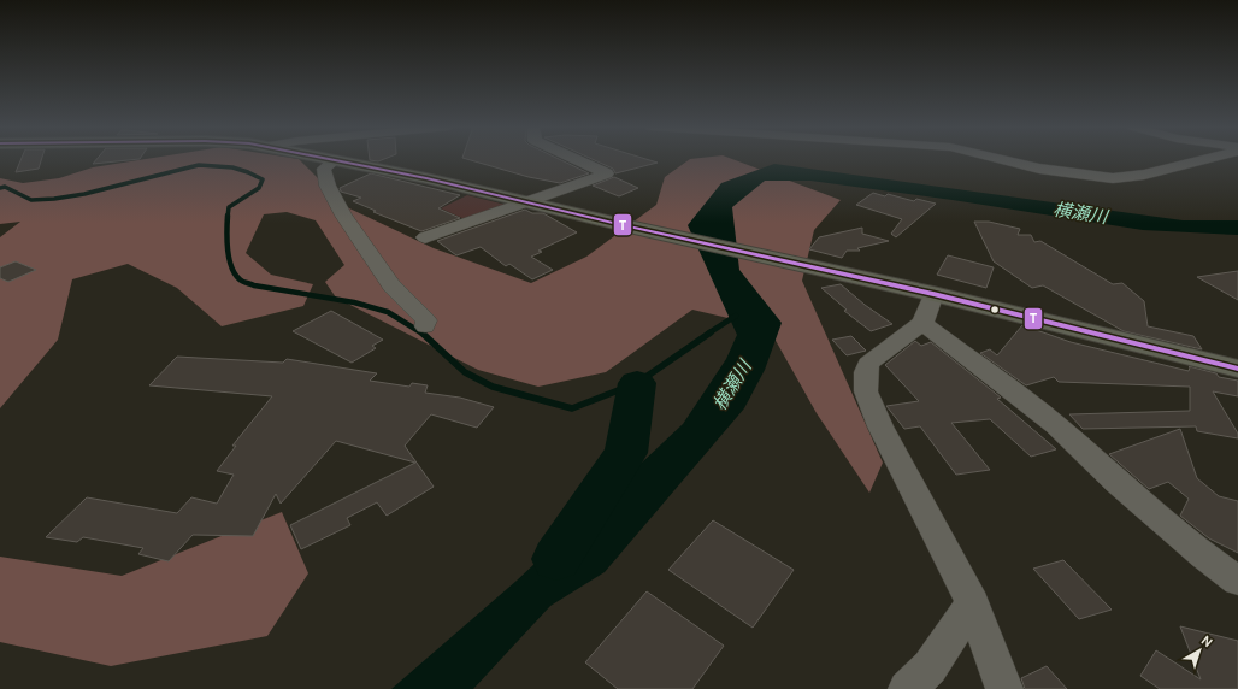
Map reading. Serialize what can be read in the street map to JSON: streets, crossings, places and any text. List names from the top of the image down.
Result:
{
  "water": ["横瀬川"],
  "lines": ["transit line T"],
  "north": "top right"
}
